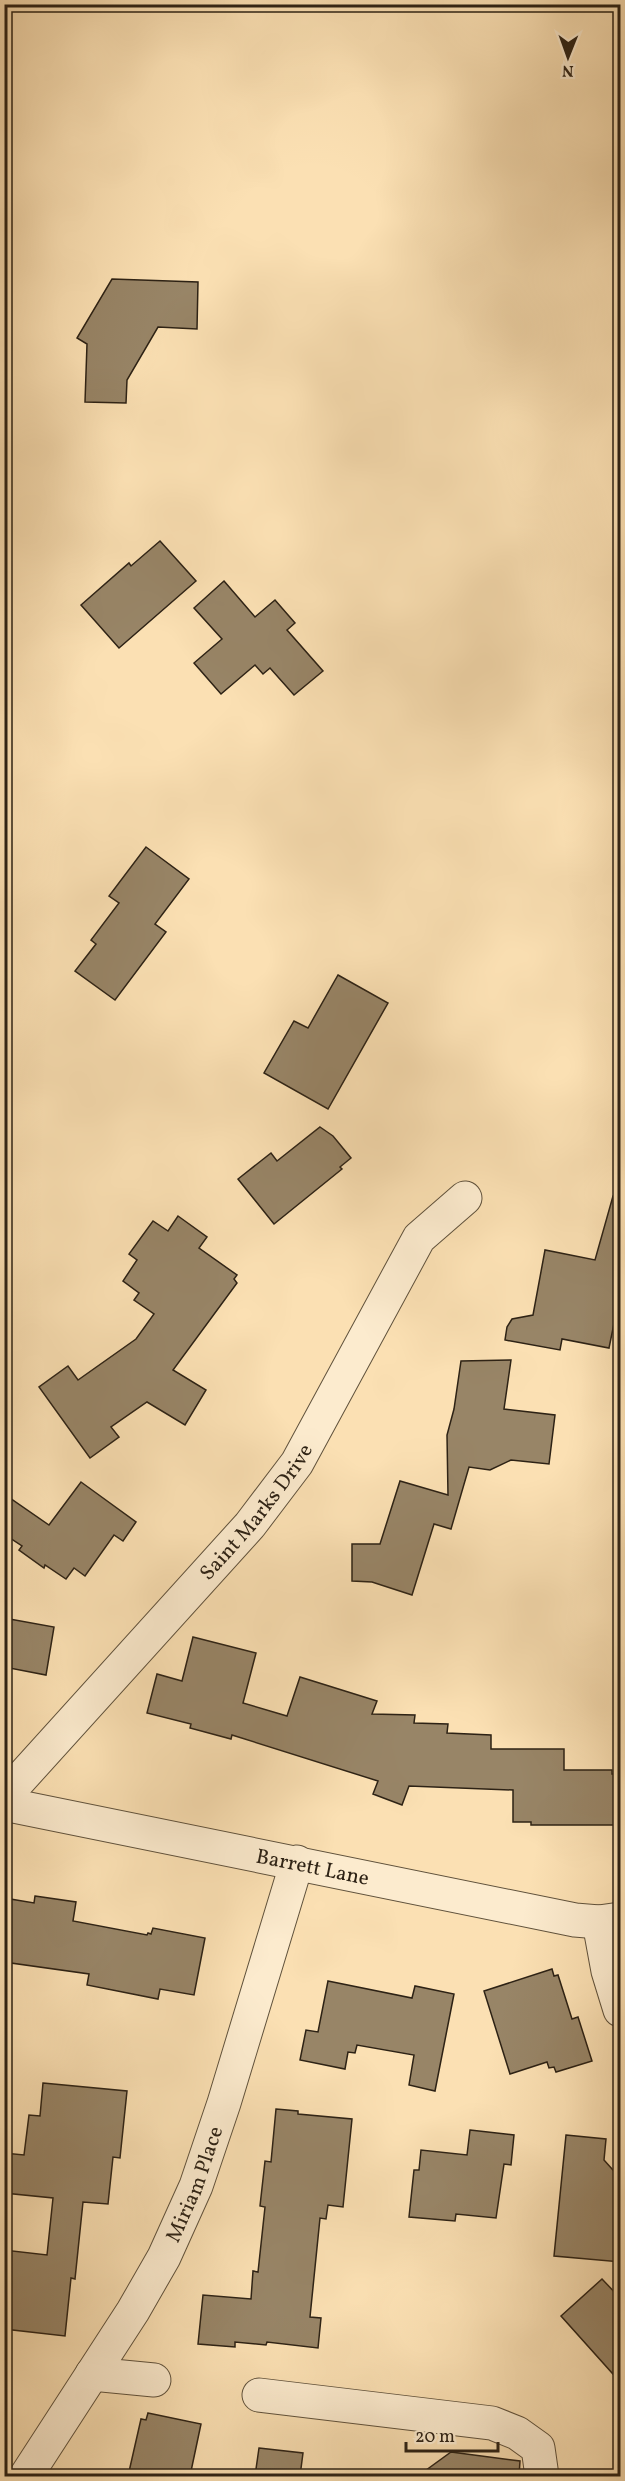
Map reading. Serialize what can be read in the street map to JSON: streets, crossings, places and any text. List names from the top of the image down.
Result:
{
  "streets": {
    "street": ["Saint Marks Drive", "Barrett Lane", "Miriam Place"]
  },
  "crossings": [
    ["Barrett Lane", "Miriam Place"]
  ],
  "scale_bar": "20 m",
  "north": "bottom"
}
